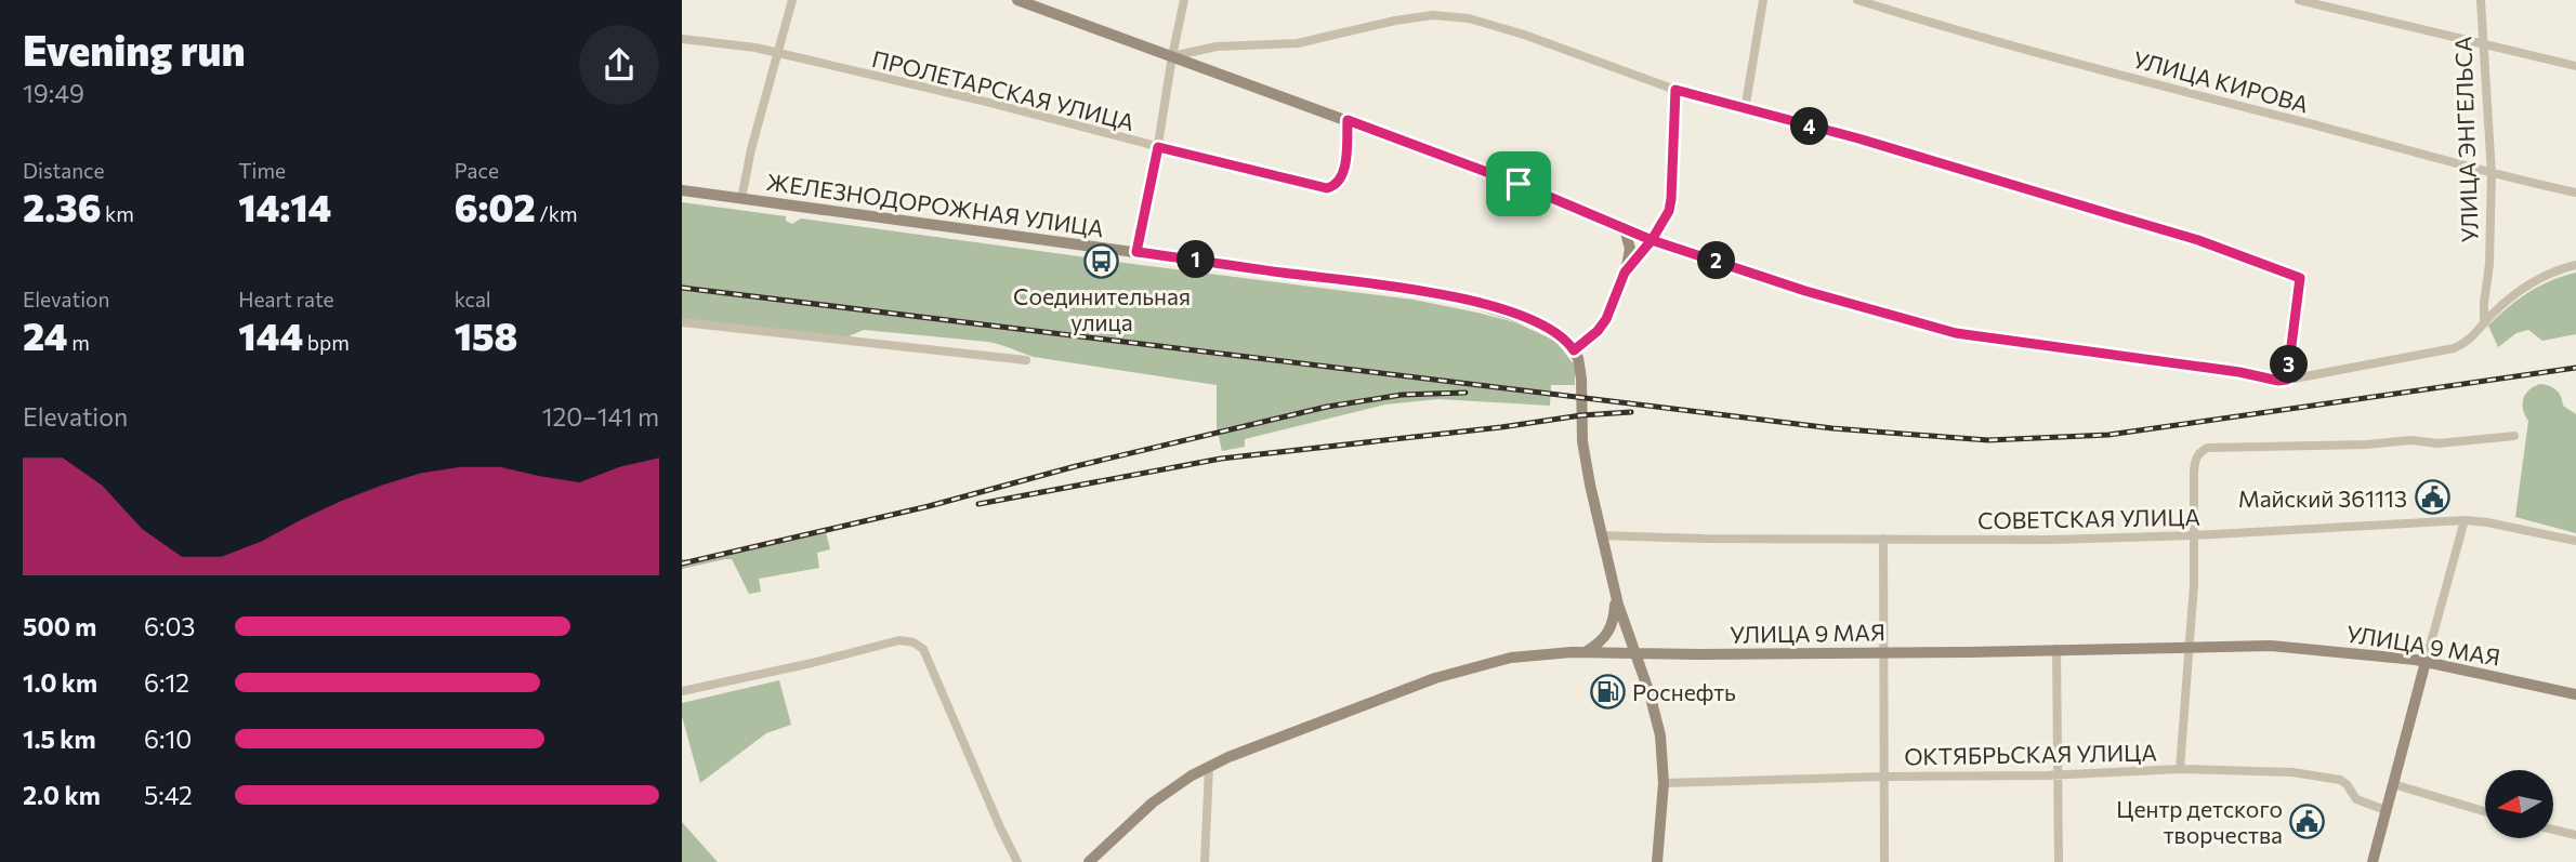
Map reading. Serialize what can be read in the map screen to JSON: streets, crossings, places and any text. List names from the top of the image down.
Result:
{
  "streets": {
    "street": [
      "УЛИЦА КИРОВА",
      "ПРОЛЕТАРСКАЯ УЛИЦА",
      "УЛИЦА ЭНГЕЛЬСА",
      "ЖЕЛЕЗНОДОРОЖНАЯ УЛИЦА",
      "СОВЕТСКАЯ УЛИЦА",
      "УЛИЦА 9 МАЯ",
      "ОКТЯБРЬСКАЯ УЛИЦА"
    ]
  },
  "crossings": [
    ["УЛИЦА КИРОВА", "УЛИЦА ЭНГЕЛЬСА"]
  ],
  "places": {
    "bus stop": ["Соединительная улица"],
    "public building": ["Майский 361113", "Центр детского творчества"],
    "fuel station": ["Роснефть"]
  },
  "north": "left",
  "page": {
    "heading": ["Evening run", "19:49"],
    "pins": [
      "4",
      "1",
      "2",
      "3"
    ],
    "stats": [
      ["Distance", "2.36 km"],
      ["Time", "14:14"],
      ["Pace", "6:02 /km"],
      ["Elevation", "24 m"],
      ["Heart rate", "144 bpm"],
      ["kcal", "158"]
    ],
    "chart": ["Elevation", "120–141 m"],
    "list": [
      {
        "name": "500 m",
        "note": "6:03"
      },
      {
        "name": "1.0 km",
        "note": "6:12"
      },
      {
        "name": "1.5 km",
        "note": "6:10"
      },
      {
        "name": "2.0 km",
        "note": "5:42"
      }
    ]
  }
}
